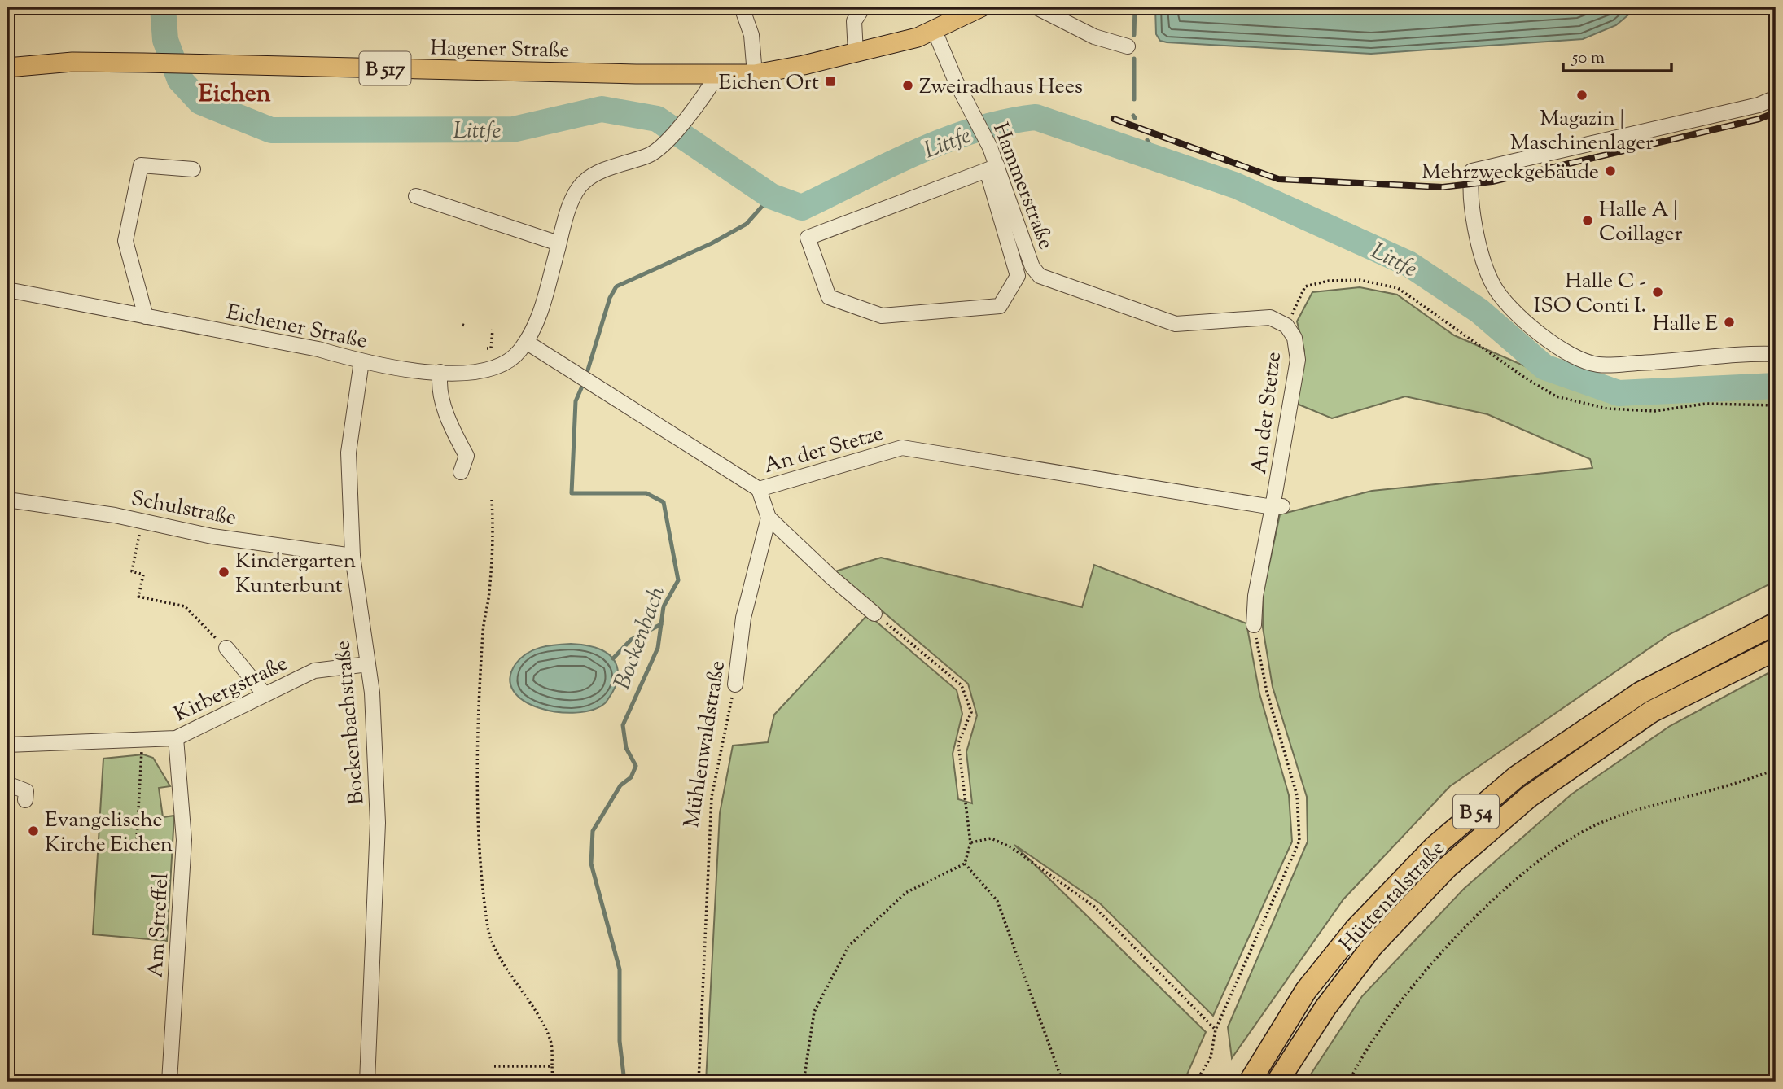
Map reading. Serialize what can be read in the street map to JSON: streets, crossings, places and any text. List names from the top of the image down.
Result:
{
  "streets": {
    "highway": ["B 54", "Hüttentalstraße"],
    "main road": ["Hagener Straße", "B 517"],
    "street": [
      "Hammerstraße",
      "Eichener Straße",
      "An der Stetze",
      "Schulstraße",
      "Kirbergstraße",
      "Bockenbachstraße",
      "Mühlenwaldstraße",
      "Am Streffel"
    ]
  },
  "crossings": [
    ["Hagener Straße", "Hammerstraße"],
    ["Hagener Straße", "Eichener Straße"],
    ["Hammerstraße", "An der Stetze"],
    ["Eichener Straße", "An der Stetze"],
    ["Eichener Straße", "Bockenbachstraße"],
    ["Schulstraße", "Bockenbachstraße"],
    ["Kirbergstraße", "Bockenbachstraße"],
    ["Kirbergstraße", "Am Streffel"]
  ],
  "districts": ["Eichen"],
  "water": ["Littfe", "Bockenbach"],
  "places": {
    "transit": ["Eichen Ort"],
    "other": [
      "Zweiradhaus Hees",
      "Magazin | Maschinenlager",
      "Mehrzweckgebäude",
      "Halle A | Coillager",
      "Halle C - ISO Conti I.",
      "Halle E",
      "Kindergarten Kunterbunt",
      "Evangelische Kirche Eichen"
    ]
  },
  "scale_bar": "50 m"
}
